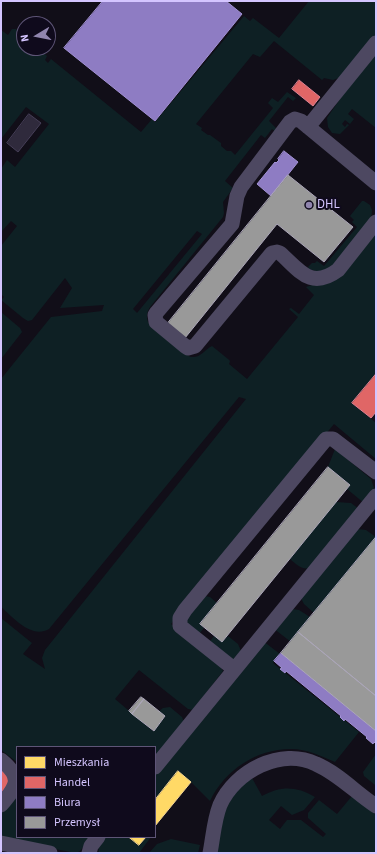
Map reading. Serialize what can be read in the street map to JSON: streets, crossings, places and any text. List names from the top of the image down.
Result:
{
  "places": ["DHL"],
  "legend": [
    "Mieszkania",
    "Handel",
    "Biura",
    "Przemysł"
  ],
  "north": "left"
}
